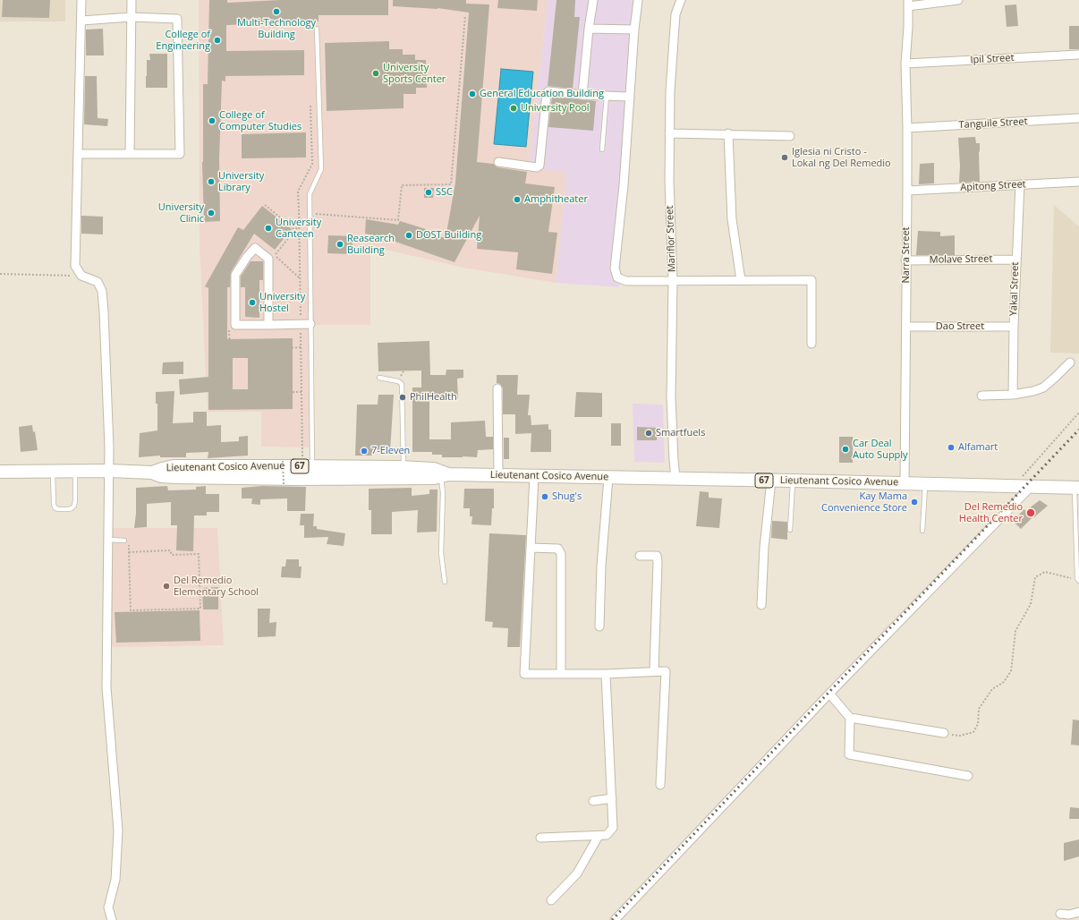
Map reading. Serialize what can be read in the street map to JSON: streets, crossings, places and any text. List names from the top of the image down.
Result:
{
  "streets": {
    "main road": ["67", "Lieutenant Cosico Avenue"],
    "street": [
      "Ipil Street",
      "Tanguile Street",
      "Apitong Street",
      "Mariflor Street",
      "Narra Street",
      "Molave Street",
      "Yakal Street",
      "Dao Street"
    ]
  },
  "crossings": [
    ["Ipil Street", "Narra Street"],
    ["Tanguile Street", "Narra Street"],
    ["Apitong Street", "Narra Street"],
    ["Apitong Street", "Yakal Street"],
    ["Mariflor Street", "Lieutenant Cosico Avenue"],
    ["Narra Street", "Molave Street"],
    ["Narra Street", "Dao Street"],
    ["Narra Street", "Lieutenant Cosico Avenue"],
    ["Molave Street", "Yakal Street"],
    ["Yakal Street", "Dao Street"]
  ],
  "places": [
    "Multi-Technology Building",
    "College of Engineering",
    "University Sports Center",
    "General Education Building",
    "University Pool",
    "College of Computer Studies",
    "Iglesia ni Cristo - Lokal ng Del Remedio",
    "University Library",
    "SSC",
    "Amphitheater",
    "University Clinic",
    "University Canteen",
    "DOST Building",
    "Reasearch Building",
    "University Hostel",
    "PhilHealth",
    "Smartfuels",
    "Alfamart",
    "Car Deal Auto Supply",
    "7-Eleven",
    "Shug's",
    "Kay Mama Convenience Store",
    "Del Remedio Health Center",
    "Del Remedio Elementary School"
  ]
}
